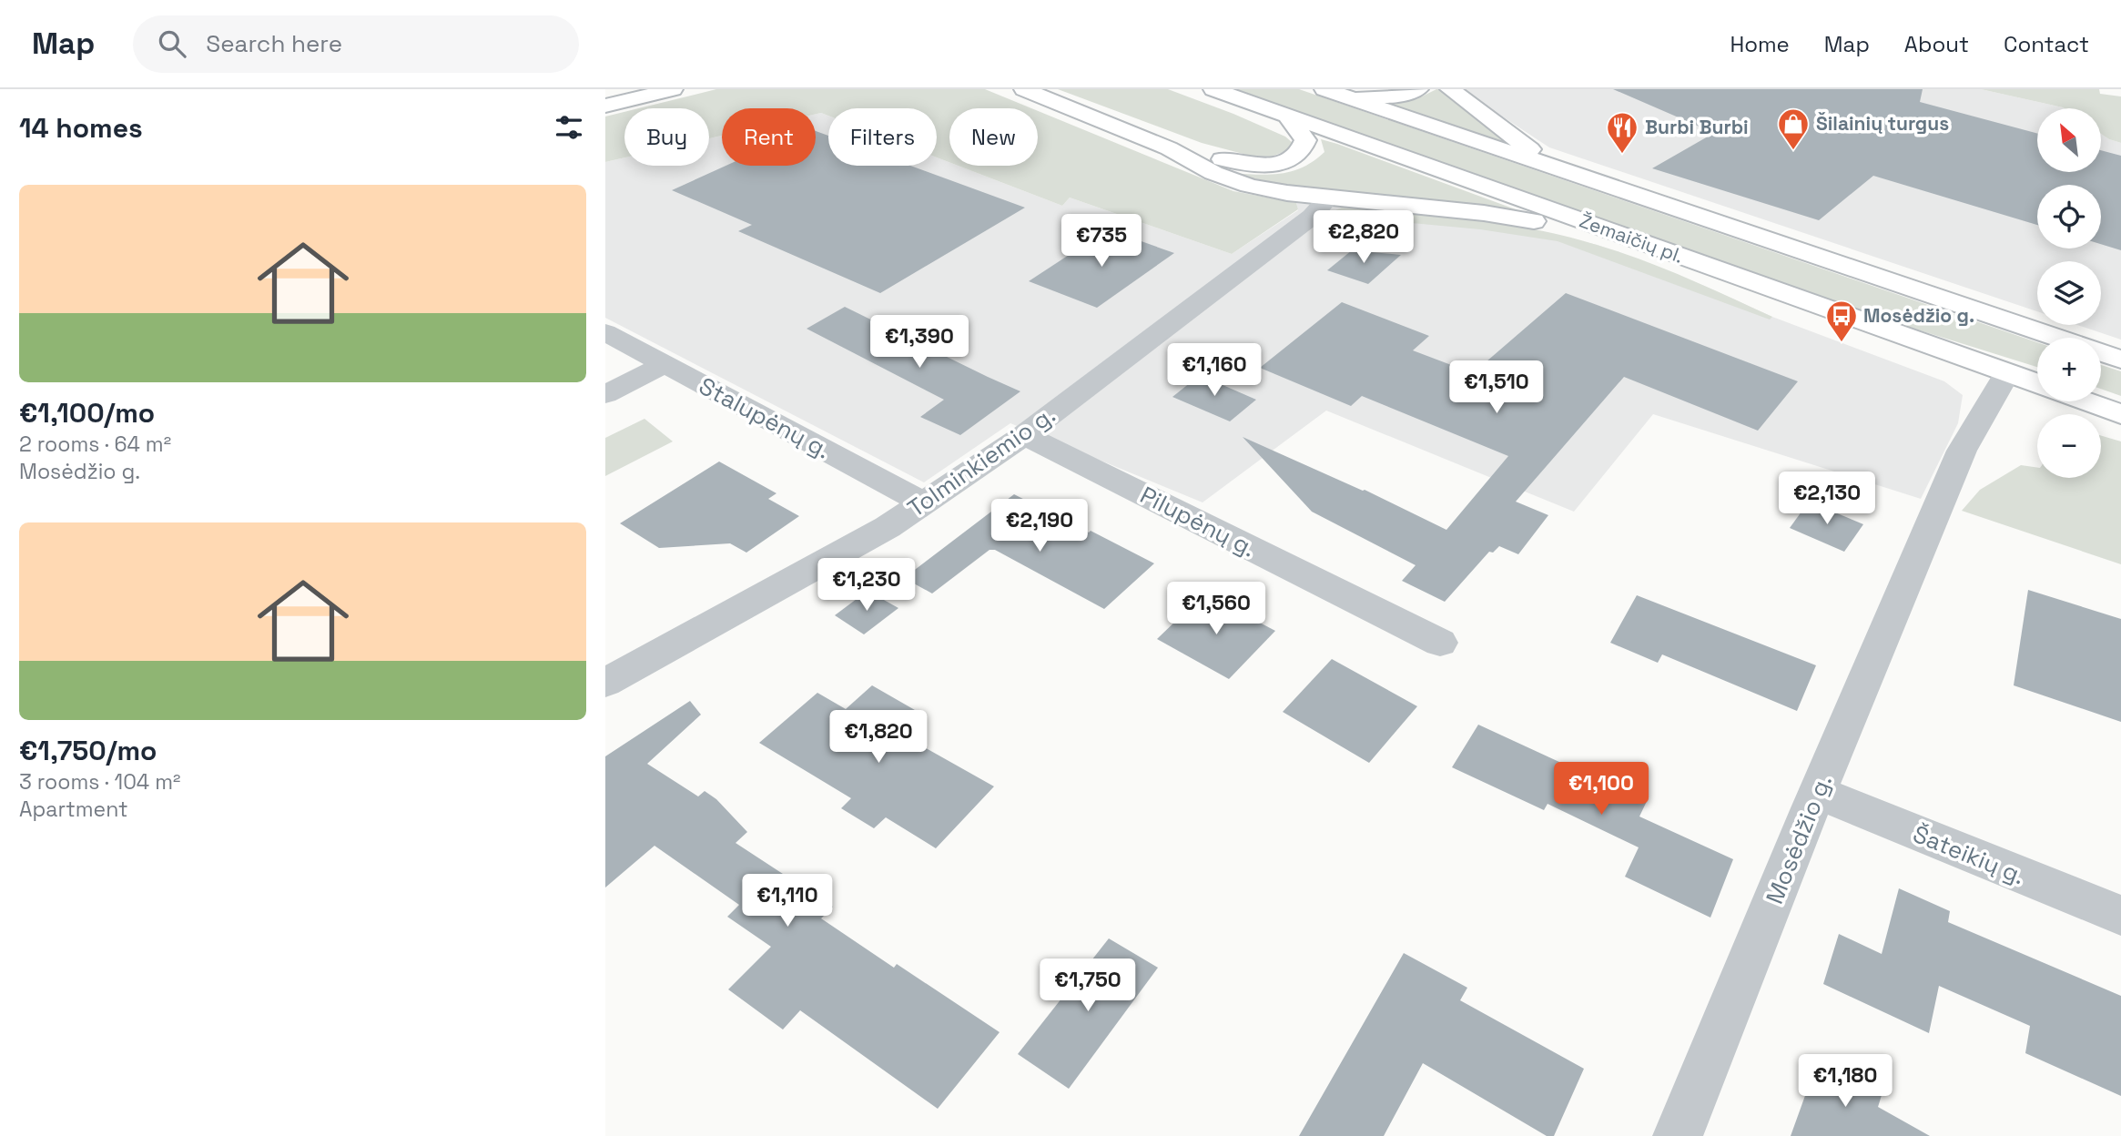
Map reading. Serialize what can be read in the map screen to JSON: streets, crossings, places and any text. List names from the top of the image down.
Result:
{
  "streets": {
    "main road": ["Žemaičių pl."],
    "street": [
      "Stalupėnų g.",
      "Tolminkiemio g.",
      "Pilupėnų g.",
      "Mosėdžio g.",
      "Šateikių g."
    ]
  },
  "crossings": [
    ["Žemaičių pl.", "Mosėdžio g."],
    ["Stalupėnų g.", "Tolminkiemio g."],
    ["Tolminkiemio g.", "Pilupėnų g."],
    ["Mosėdžio g.", "Šateikių g."]
  ],
  "places": {
    "shop": ["Šilainių turgus"],
    "restaurant": ["Burbi Burbi"],
    "bus stop": ["Mosėdžio g."]
  },
  "north": "top left",
  "page": {
    "header": "Map",
    "search": "Search here",
    "nav": [
      "Home",
      "Map",
      "About",
      "Contact"
    ],
    "heading": "14 homes",
    "map_buttons": ["+", "−"],
    "chip": [
      "Buy",
      "Rent",
      "Filters",
      "New"
    ],
    "list": [
      {
        "name": "€1,100/mo",
        "note": "2 rooms · 64 m² · Mosėdžio g."
      },
      {
        "name": "€1,750/mo",
        "note": "3 rooms · 104 m² · Apartment"
      }
    ],
    "price": [
      "€2,820",
      "€735",
      "€1,390",
      "€1,160",
      "€1,510",
      "€2,130",
      "€2,190",
      "€1,230",
      "€1,560",
      "€1,820",
      "€1,100",
      "€1,110",
      "€1,750",
      "€1,180"
    ]
  }
}
